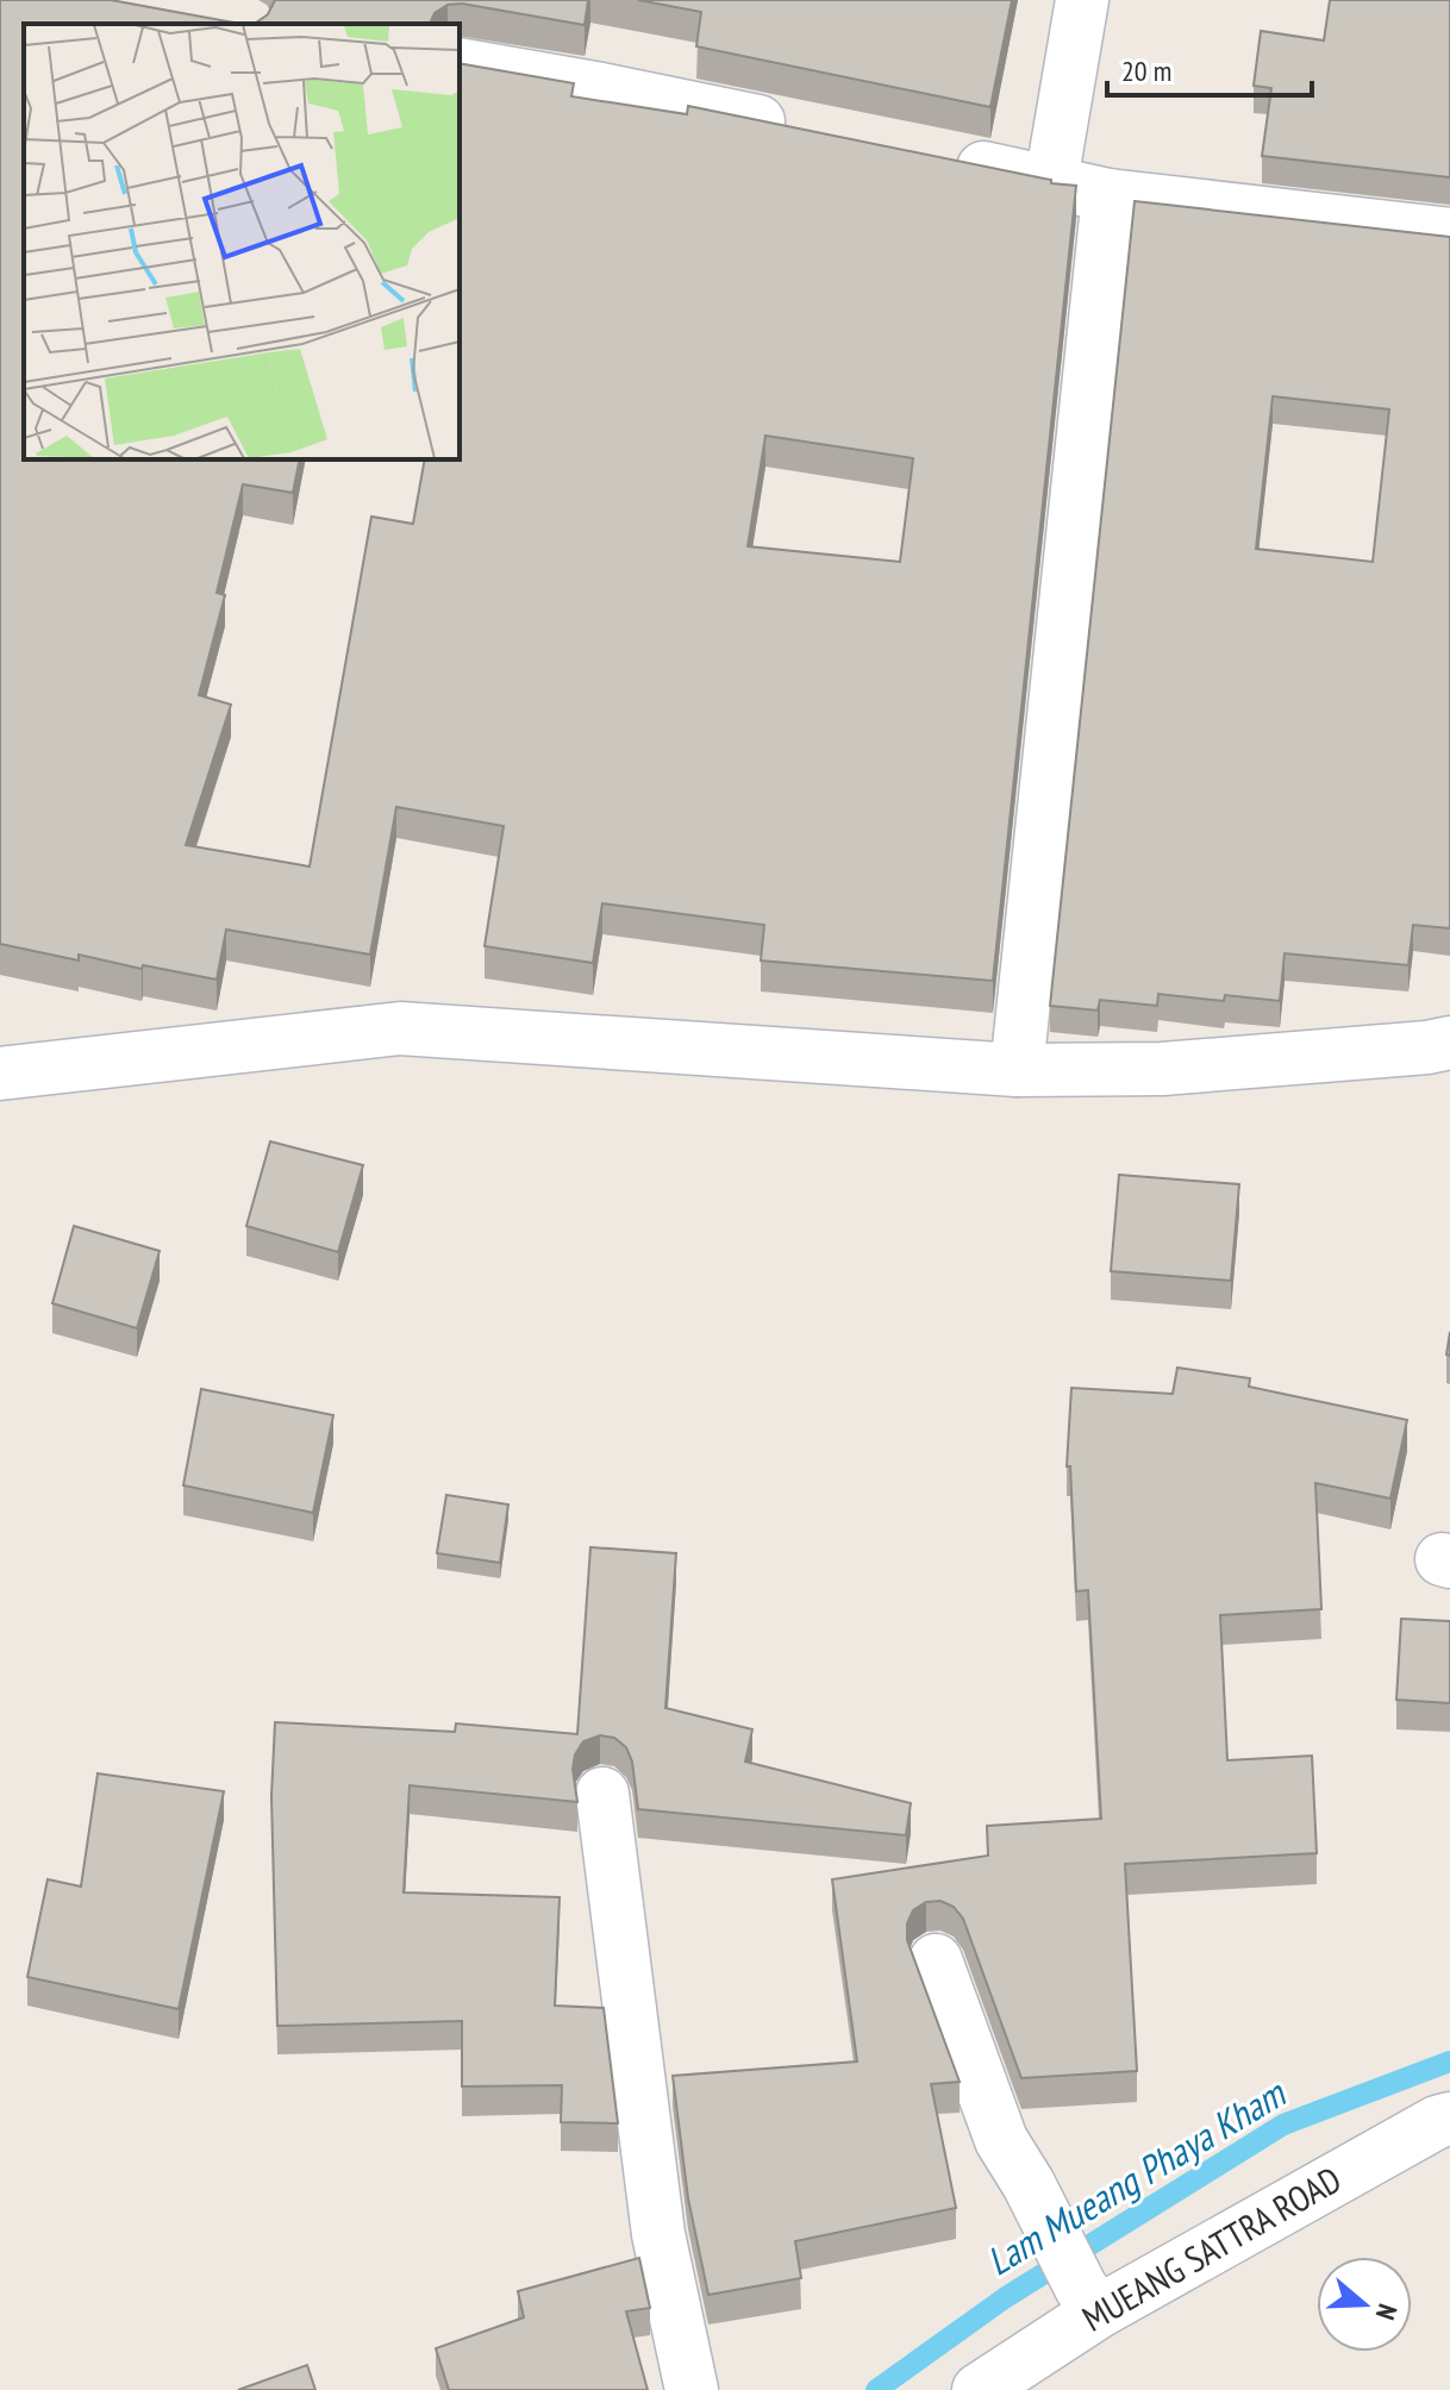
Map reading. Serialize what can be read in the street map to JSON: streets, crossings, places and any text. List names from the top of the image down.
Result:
{
  "streets": {
    "street": ["MUEANG SATTRA ROAD"]
  },
  "water": ["Lam Mueang Phaya Kham"],
  "scale_bar": "20 m",
  "north": "right"
}
